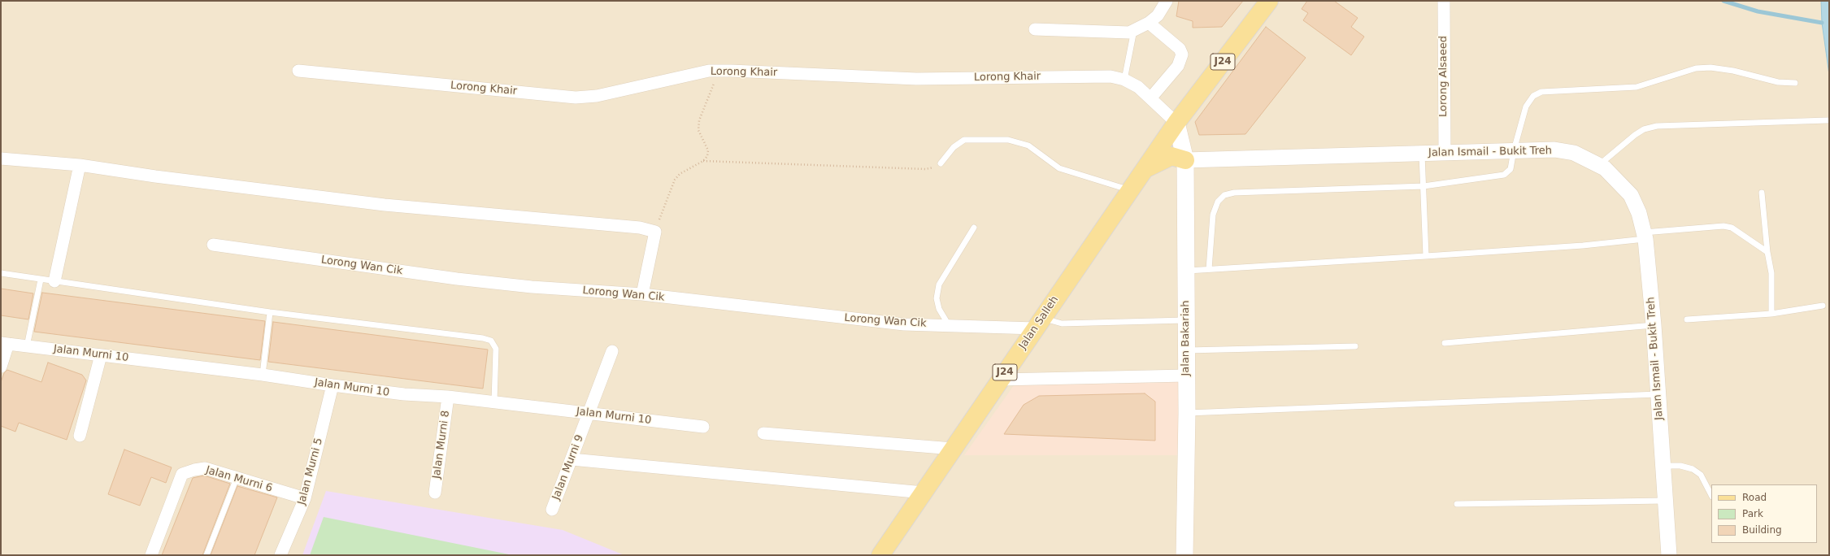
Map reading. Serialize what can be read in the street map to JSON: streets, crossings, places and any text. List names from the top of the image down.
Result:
{
  "streets": {
    "main road": ["J24", "Jalan Salleh", "Jalan Bakariah"],
    "street": [
      "Lorong Khair",
      "Lorong Alsaeed",
      "Jalan Ismail - Bukit Treh",
      "Lorong Wan Cik",
      "Jalan Murni 10",
      "Jalan Murni 8",
      "Jalan Murni 9",
      "Jalan Murni 5",
      "Jalan Murni 6"
    ]
  },
  "crossings": [
    ["J24", "Lorong Khair"],
    ["J24", "Jalan Salleh"],
    ["J24", "Jalan Bakariah"],
    ["Lorong Khair", "Jalan Bakariah"],
    ["Lorong Alsaeed", "Jalan Ismail - Bukit Treh"],
    ["Jalan Ismail - Bukit Treh", "Jalan Bakariah"],
    ["Lorong Wan Cik", "Jalan Salleh"],
    ["Jalan Murni 10", "Jalan Murni 8"],
    ["Jalan Murni 10", "Jalan Murni 9"],
    ["Jalan Murni 10", "Jalan Murni 5"],
    ["Jalan Murni 5", "Jalan Murni 6"]
  ],
  "legend": ["Road", "Park", "Building"]
}
